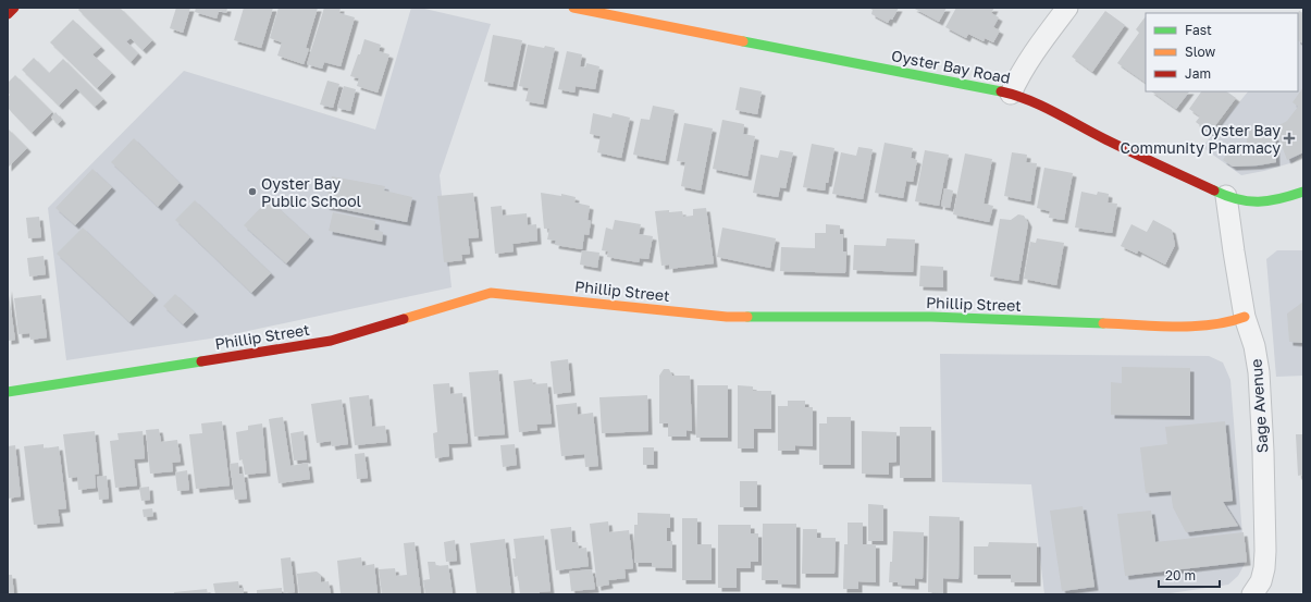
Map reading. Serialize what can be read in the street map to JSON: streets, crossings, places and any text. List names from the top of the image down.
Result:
{
  "streets": {
    "street": ["Oyster Bay Road", "Phillip Street", "Sage Avenue"]
  },
  "crossings": [
    ["Oyster Bay Road", "Sage Avenue"],
    ["Phillip Street", "Sage Avenue"]
  ],
  "places": {
    "health": ["Oyster Bay Community Pharmacy"],
    "other": ["Oyster Bay Public School"]
  },
  "legend": ["Fast", "Slow", "Jam"],
  "scale_bar": "20 m"
}
